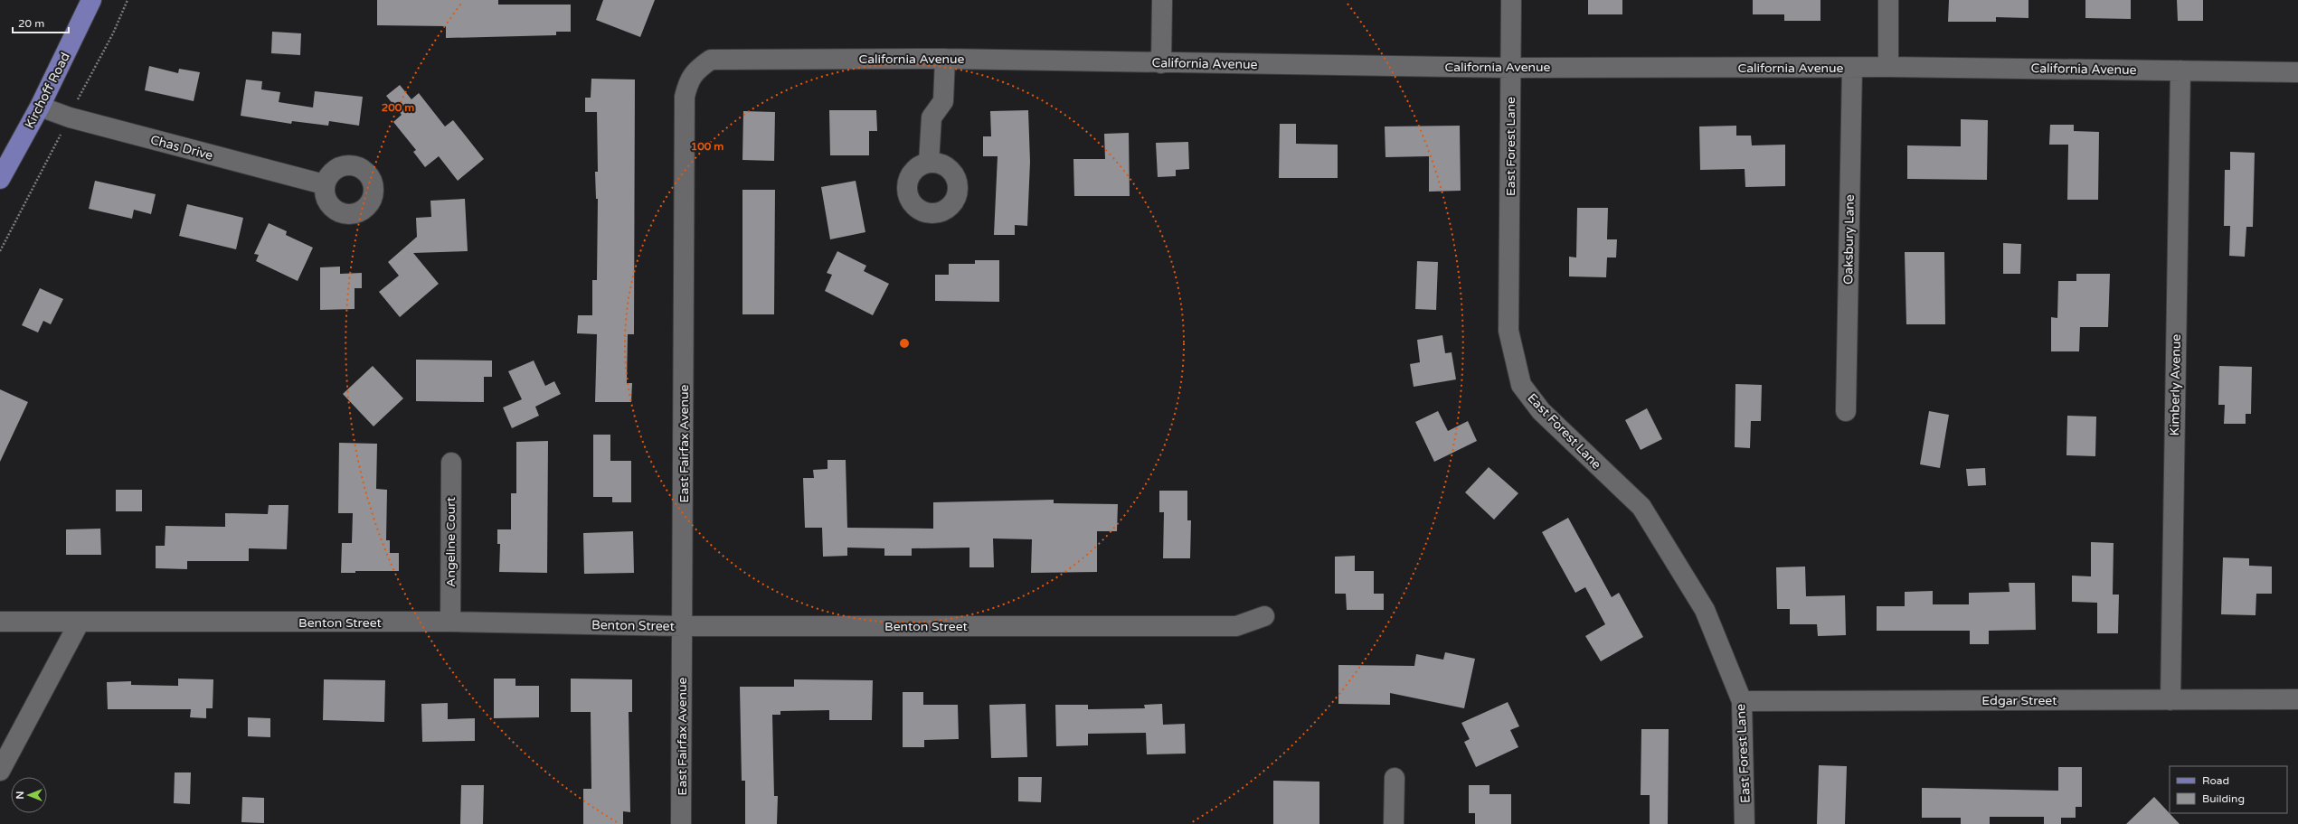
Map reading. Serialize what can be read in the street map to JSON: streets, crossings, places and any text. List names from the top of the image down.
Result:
{
  "streets": {
    "main road": ["Kirchoff Road"],
    "street": [
      "California Avenue",
      "East Forest Lane",
      "Chas Drive",
      "Oaksbury Lane",
      "Kimberly Avenue",
      "East Fairfax Avenue",
      "Angeline Court",
      "Benton Street",
      "Edgar Street"
    ]
  },
  "crossings": [
    ["California Avenue", "East Forest Lane"],
    ["California Avenue", "Oaksbury Lane"],
    ["California Avenue", "Kimberly Avenue"],
    ["California Avenue", "East Fairfax Avenue"],
    ["Kirchoff Road", "Chas Drive"],
    ["East Forest Lane", "Edgar Street"],
    ["Kimberly Avenue", "Edgar Street"],
    ["East Fairfax Avenue", "Benton Street"],
    ["Angeline Court", "Benton Street"]
  ],
  "legend": ["Road", "Building"],
  "scale_bar": "20 m",
  "north": "left",
  "rings": ["200 m", "100 m"]
}
